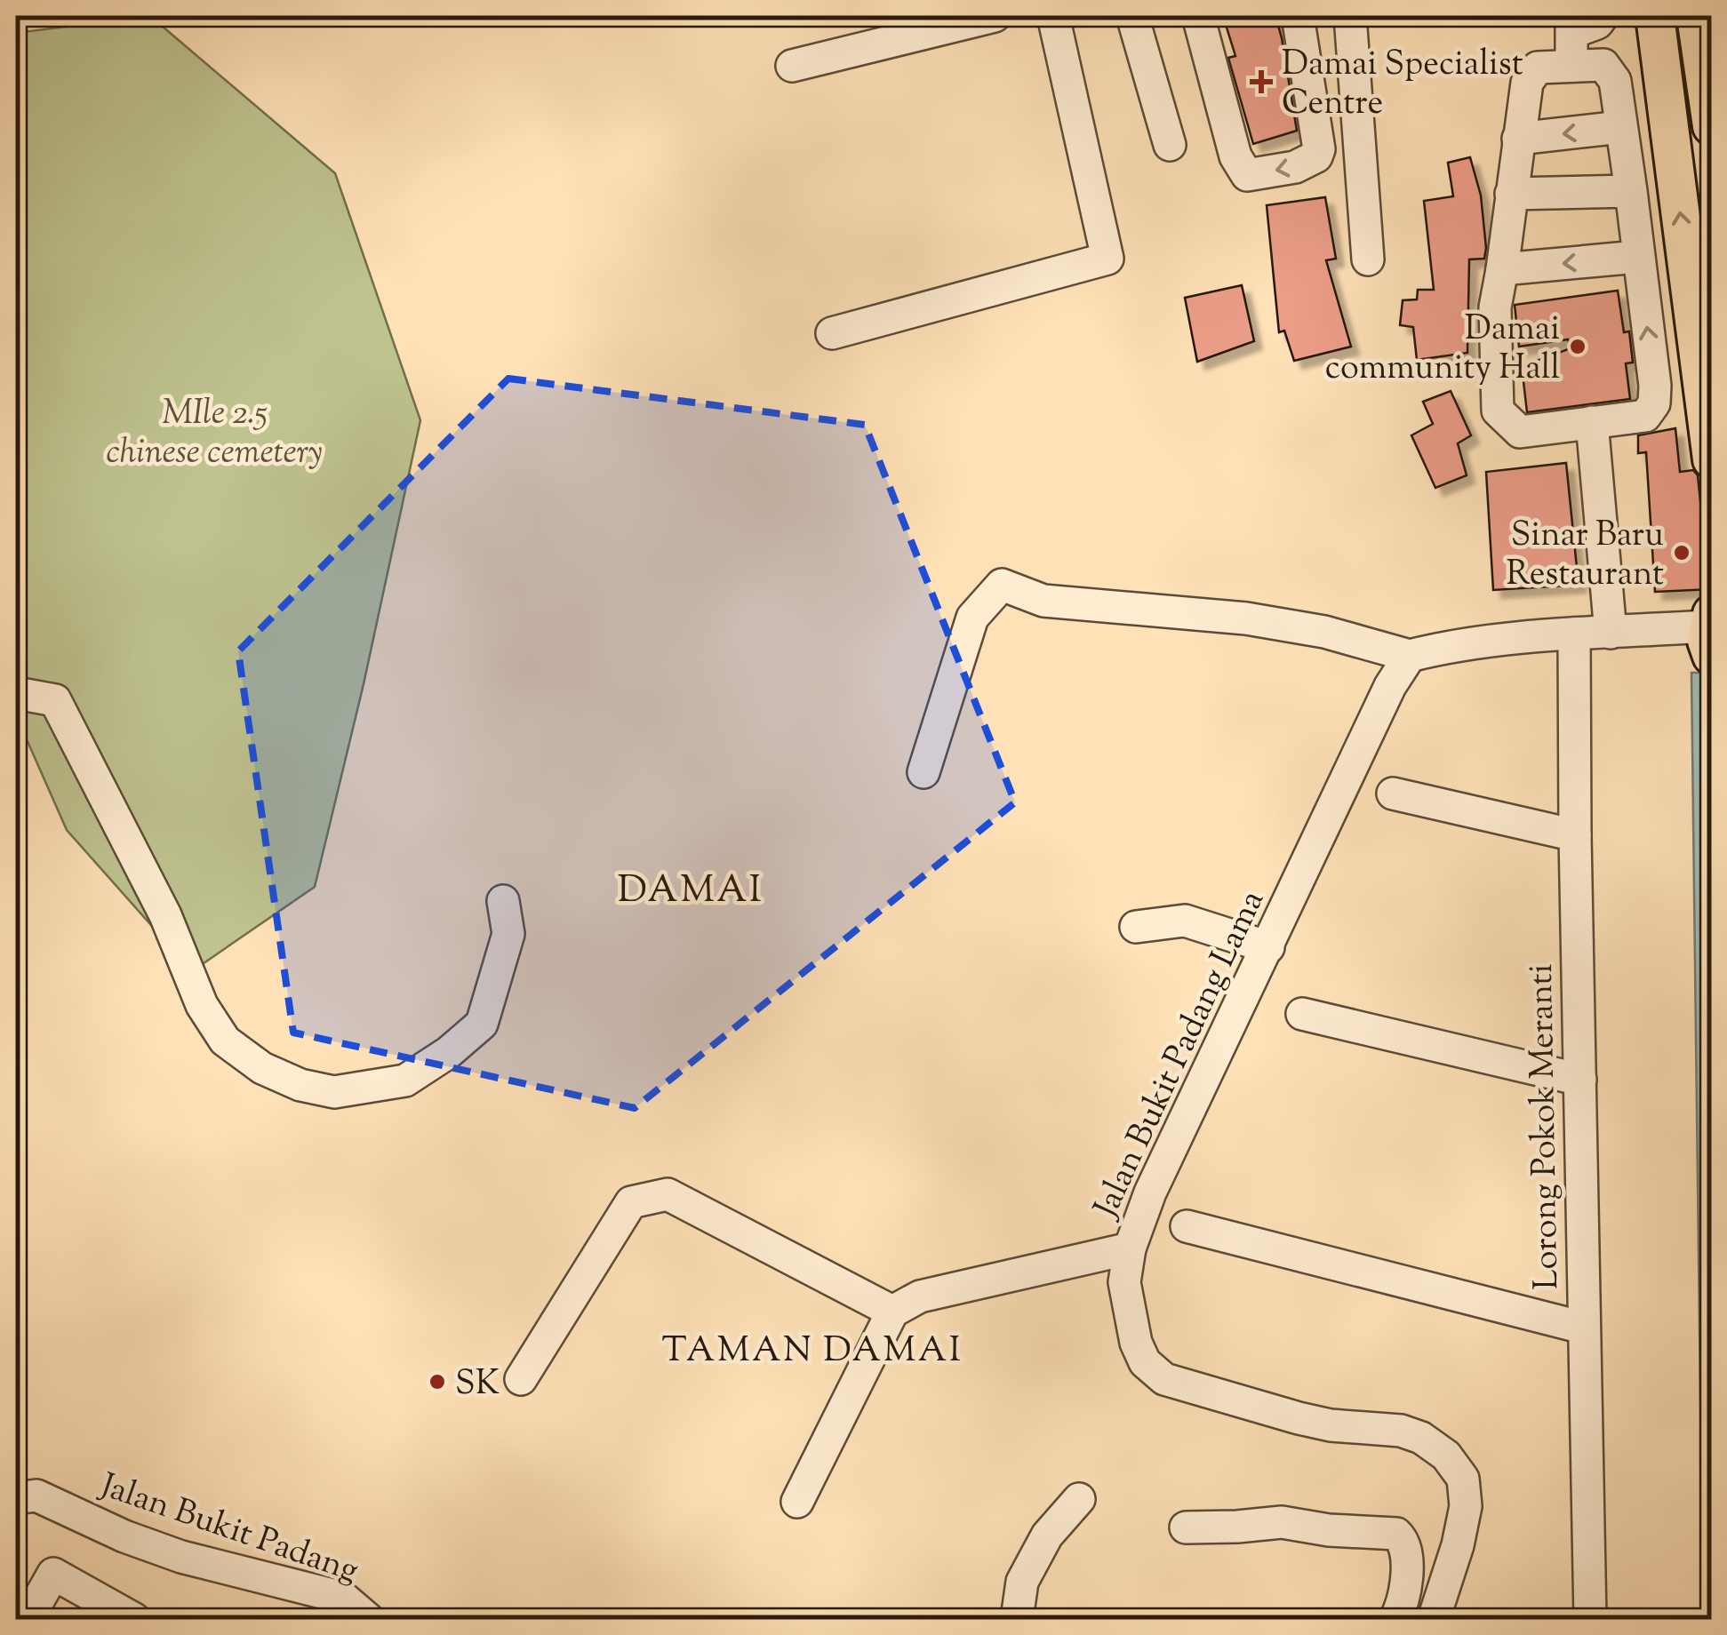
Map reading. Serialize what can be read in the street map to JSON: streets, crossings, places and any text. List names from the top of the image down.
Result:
{
  "streets": {
    "street": ["Jalan Bukit Padang Lama", "Lorong Pokok Meranti", "Jalan Bukit Padang"]
  },
  "districts": ["DAMAI", "TAMAN DAMAI"],
  "parks": ["MIle 2.5 chinese cemetery"],
  "places": {
    "health": ["Damai Specialist Centre"],
    "other": ["Damai community Hall", "Sinar Baru Restaurant", "SK"]
  }
}
